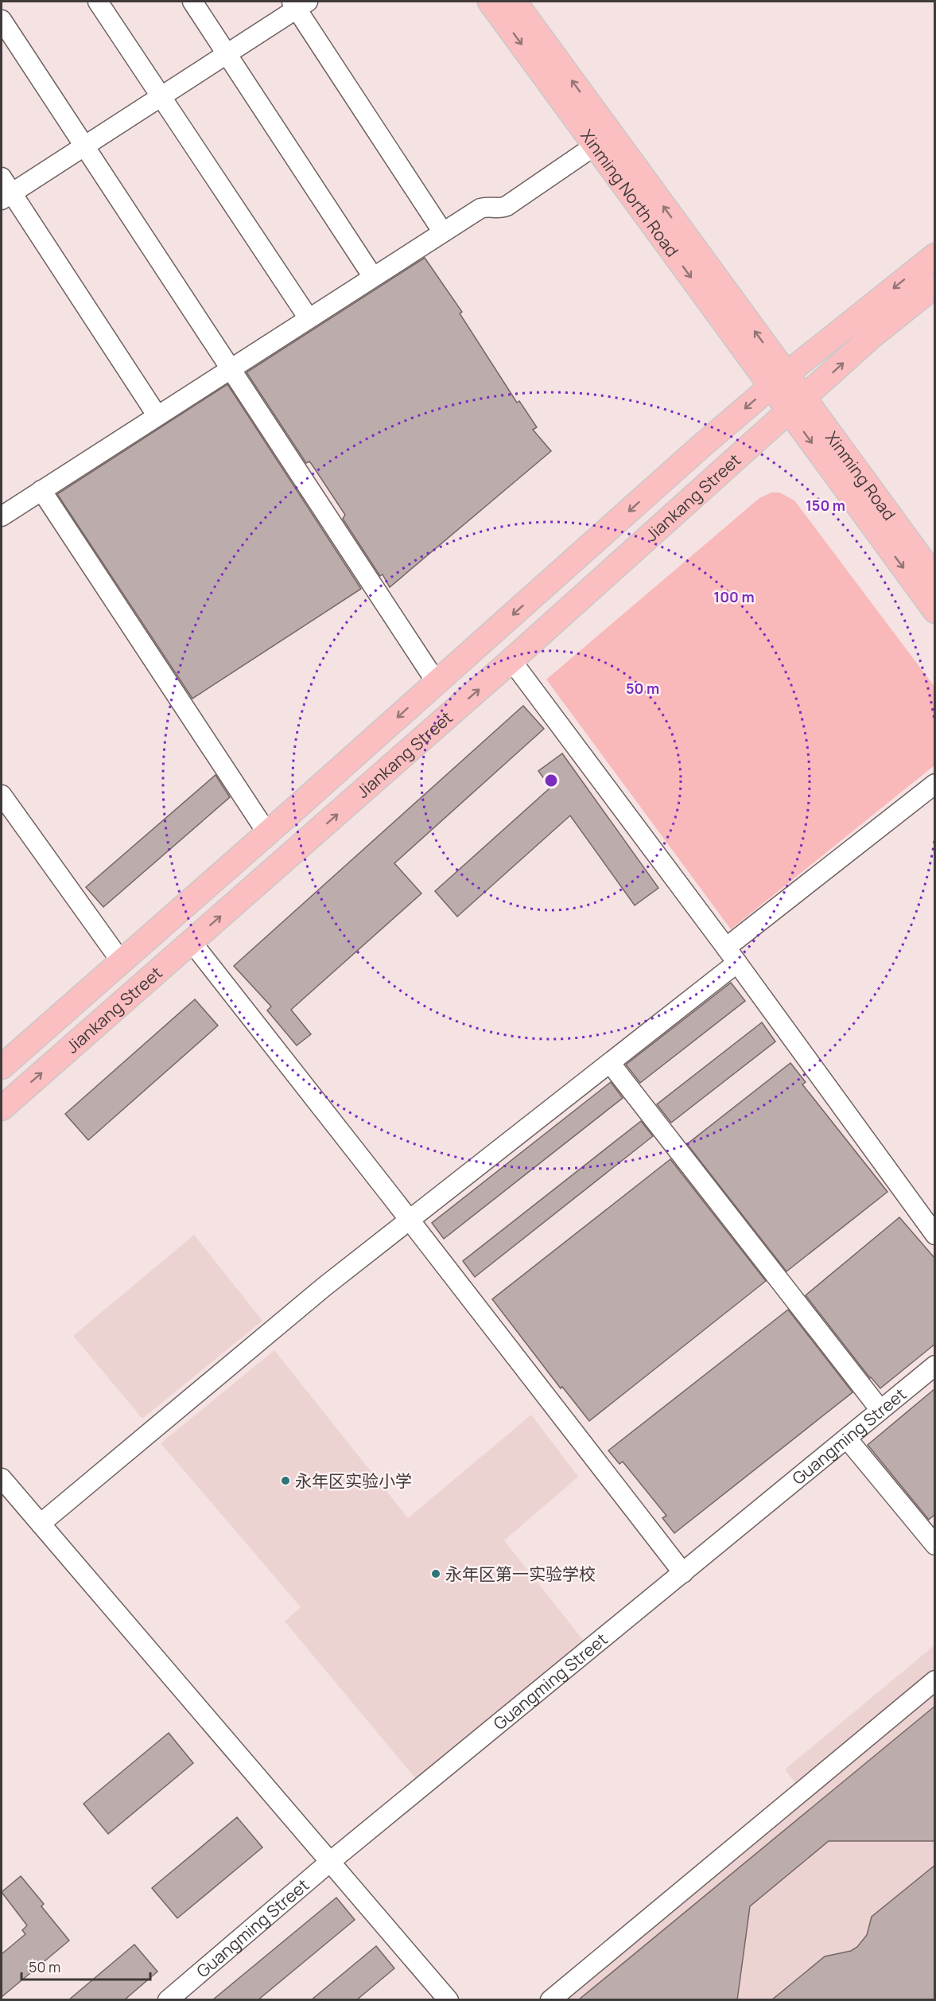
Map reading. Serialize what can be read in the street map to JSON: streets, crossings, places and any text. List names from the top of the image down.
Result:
{
  "streets": {
    "main road": ["Xinming North Road", "Xinming Road", "Jiankang Street"],
    "street": ["Guangming Street"]
  },
  "crossings": [
    ["Xinming North Road", "Xinming Road"],
    ["Xinming North Road", "Jiankang Street"],
    ["Xinming Road", "Jiankang Street"]
  ],
  "places": ["永年区实验小学", "永年区第一实验学校"],
  "scale_bar": "50 m",
  "rings": ["150 m", "100 m", "50 m"]
}
